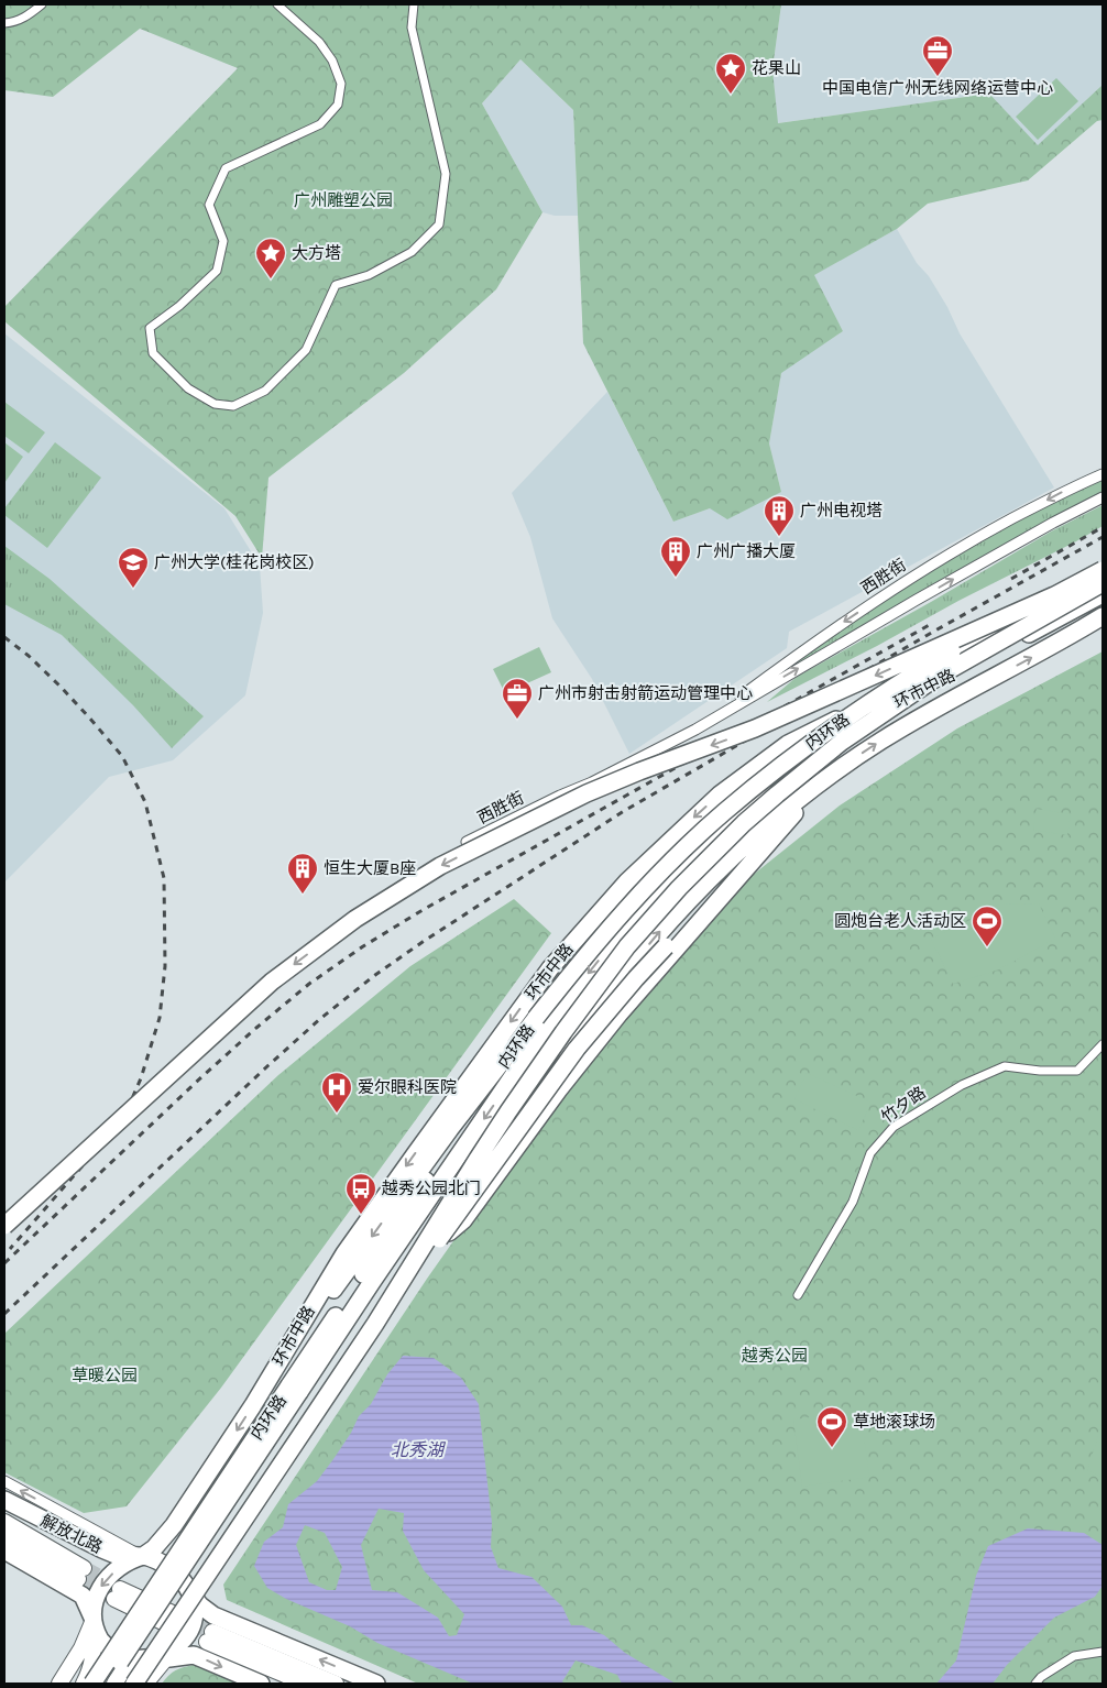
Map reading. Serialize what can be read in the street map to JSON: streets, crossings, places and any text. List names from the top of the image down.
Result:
{
  "streets": {
    "highway": ["环市中路", "内环路", "解放北路"],
    "street": ["西胜街", "竹夕路"]
  },
  "crossings": [
    ["环市中路", "解放北路"]
  ],
  "water": ["北秀湖"],
  "parks": ["广州雕塑公园", "越秀公园", "草暖公园"],
  "places": {
    "office": ["中国电信广州无线网络运营中心", "广州市射击射箭运动管理中心"],
    "place": ["花果山", "大方塔"],
    "building": ["广州电视塔", "广州广播大厦", "恒生大厦B座"],
    "school or university": ["广州大学(桂花岗校区)"],
    "sports": ["圆炮台老人活动区", "草地滚球场"],
    "hospital": ["爱尔眼科医院"],
    "bus stop": ["越秀公园北门"]
  }
}
